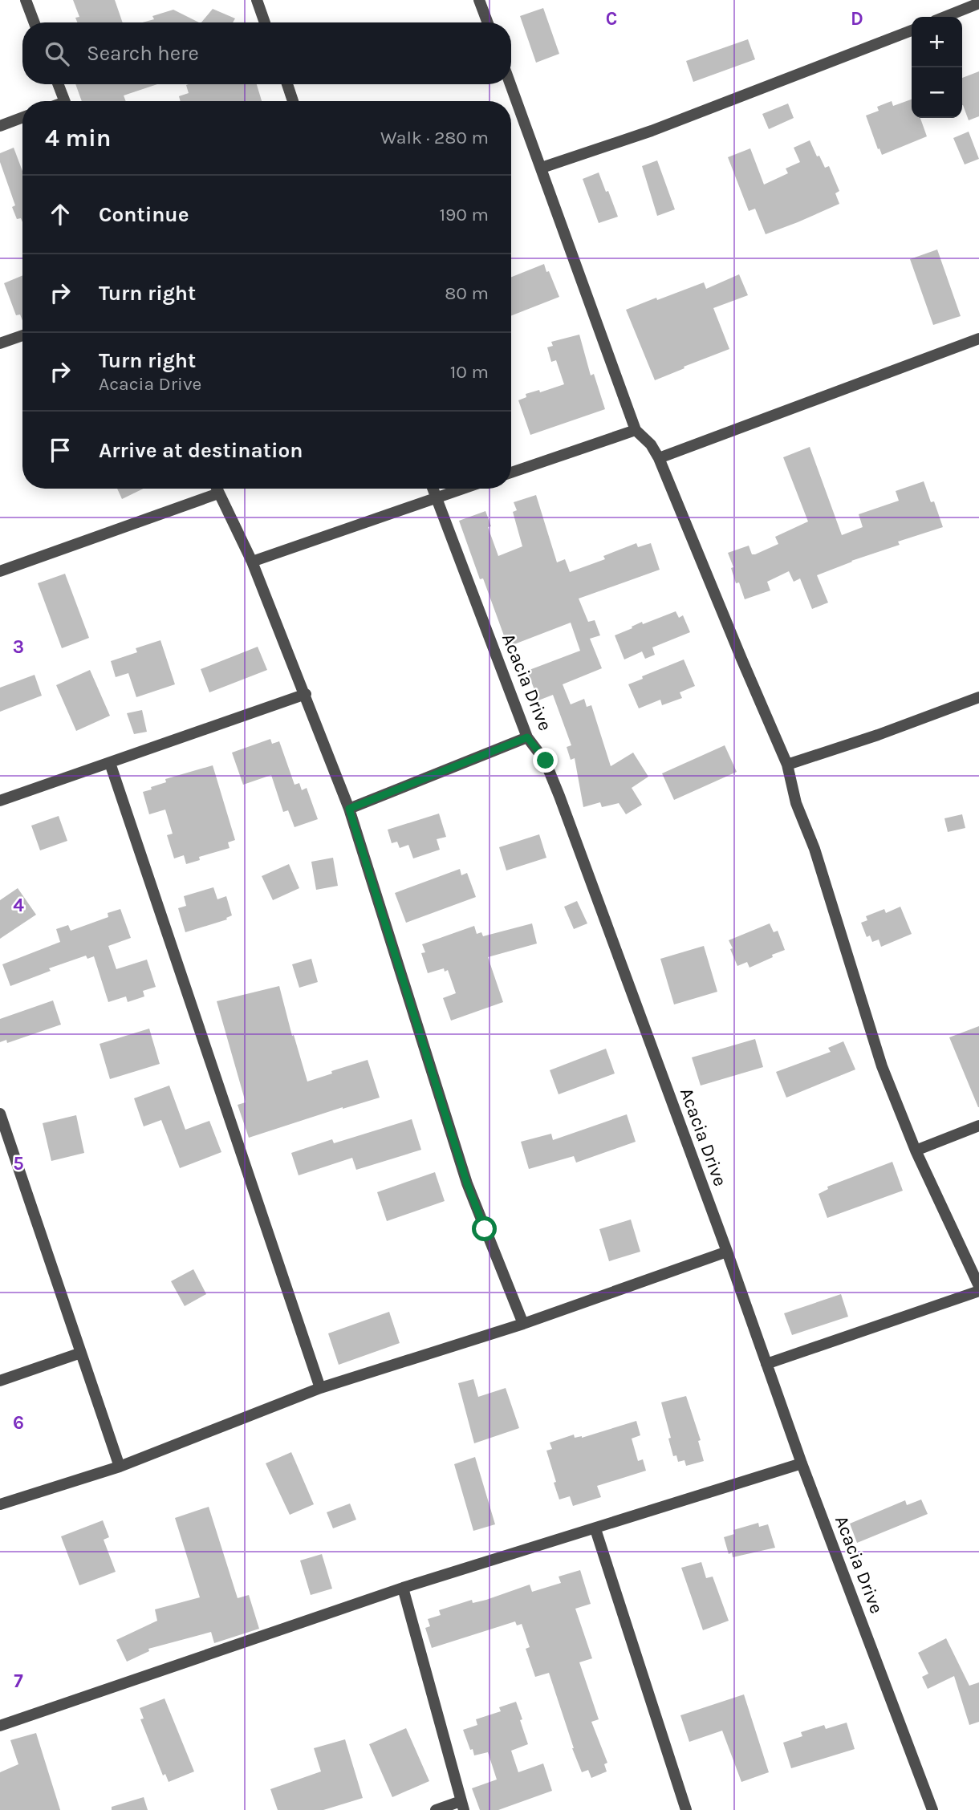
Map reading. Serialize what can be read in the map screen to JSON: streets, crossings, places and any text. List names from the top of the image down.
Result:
{
  "streets": {
    "street": ["Acacia Drive"]
  },
  "page": {
    "map_buttons": ["+", "−"],
    "search": "Search here",
    "heading": ["4 min", "Walk · 280 m"],
    "list": [
      ["Continue", "190 m"],
      ["Turn right", "80 m"],
      ["Turn right", "Acacia Drive", "10 m"],
      "Arrive at destination"
    ]
  },
  "grid": {
    "columns": ["C", "D"],
    "rows": [
      "3",
      "4",
      "5",
      "6",
      "7"
    ]
  }
}
